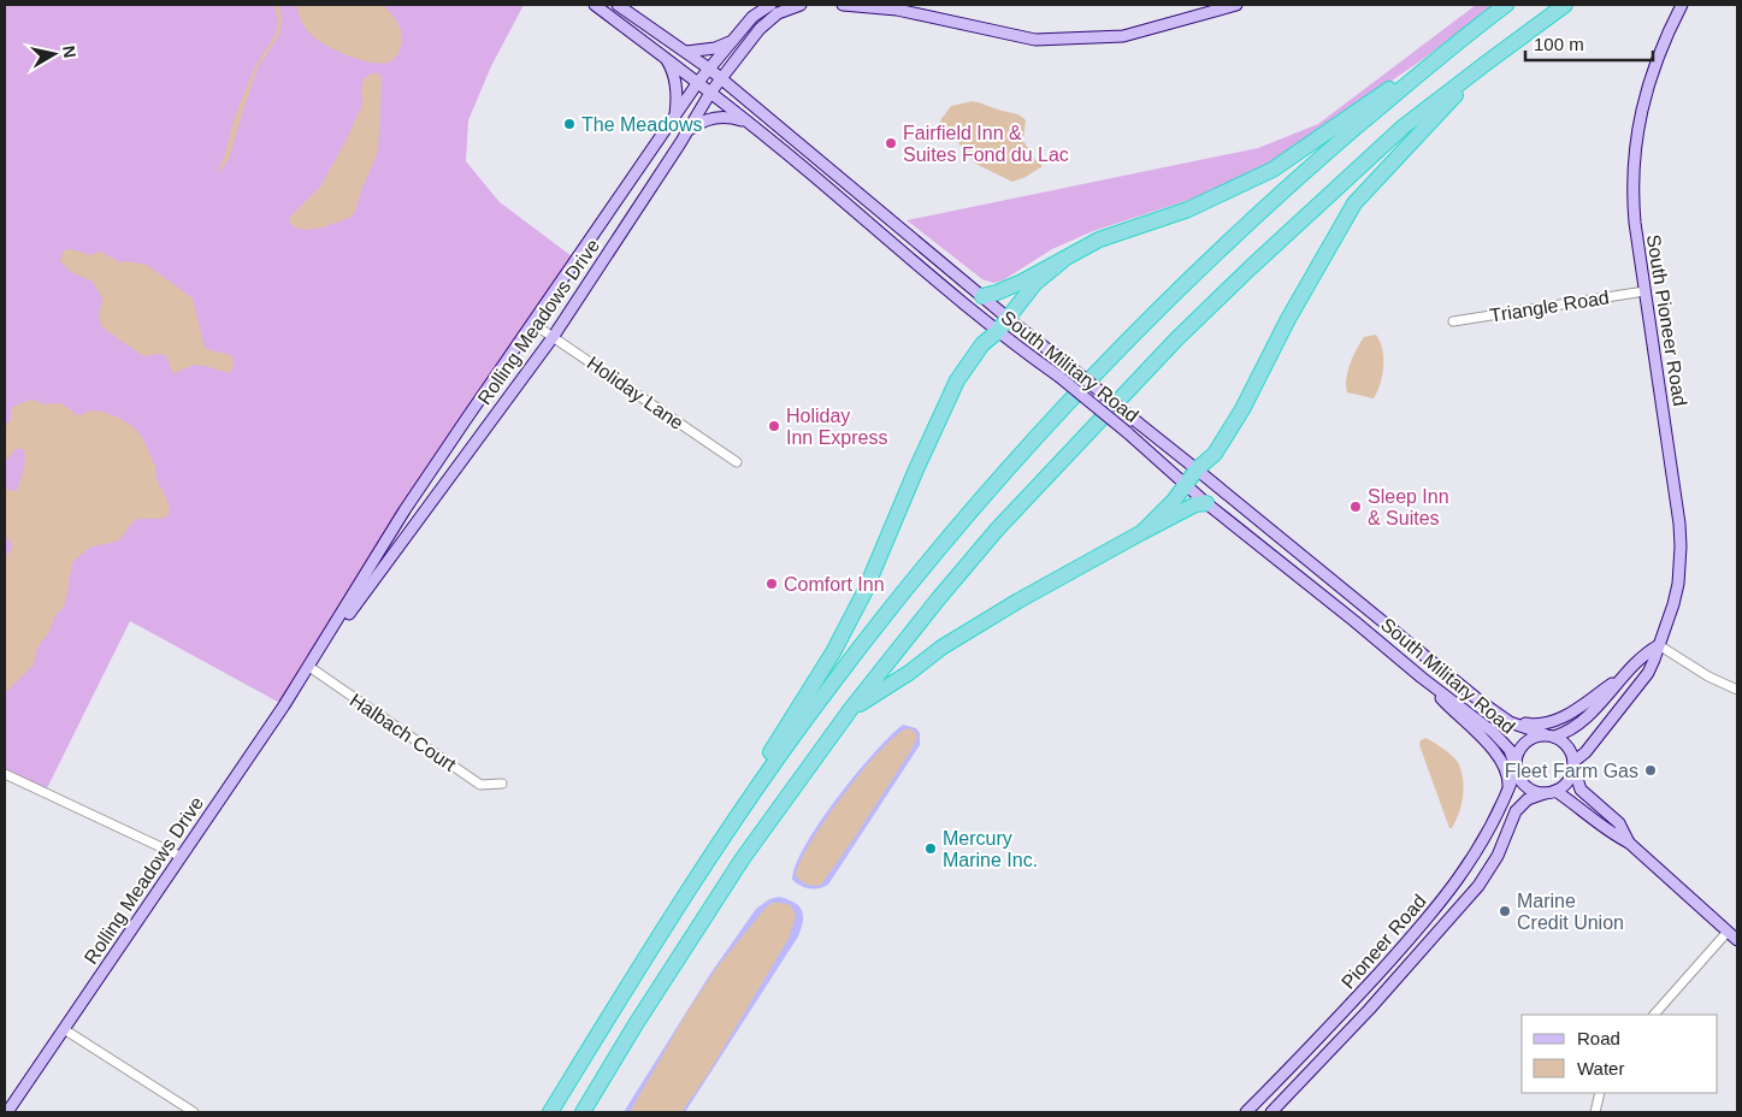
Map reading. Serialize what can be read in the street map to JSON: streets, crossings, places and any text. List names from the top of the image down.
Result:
{
  "streets": {
    "main road": [
      "South Pioneer Road",
      "Rolling Meadows Drive",
      "South Military Road",
      "Pioneer Road"
    ],
    "street": ["Triangle Road", "Holiday Lane", "Halbach Court"]
  },
  "crossings": [
    ["Triangle Road", "South Pioneer Road"],
    ["South Pioneer Road", "South Military Road"],
    ["South Pioneer Road", "Pioneer Road"],
    ["Rolling Meadows Drive", "South Military Road"],
    ["Rolling Meadows Drive", "Holiday Lane"],
    ["Rolling Meadows Drive", "Halbach Court"],
    ["South Military Road", "Pioneer Road"]
  ],
  "places": [
    "The Meadows",
    "Fairfield Inn & Suites Fond du Lac",
    "Holiday Inn Express",
    "Sleep Inn & Suites",
    "Comfort Inn",
    "Fleet Farm Gas",
    "Mercury Marine Inc.",
    "Marine Credit Union"
  ],
  "legend": ["Road", "Water"],
  "scale_bar": "100 m",
  "north": "right"
}
